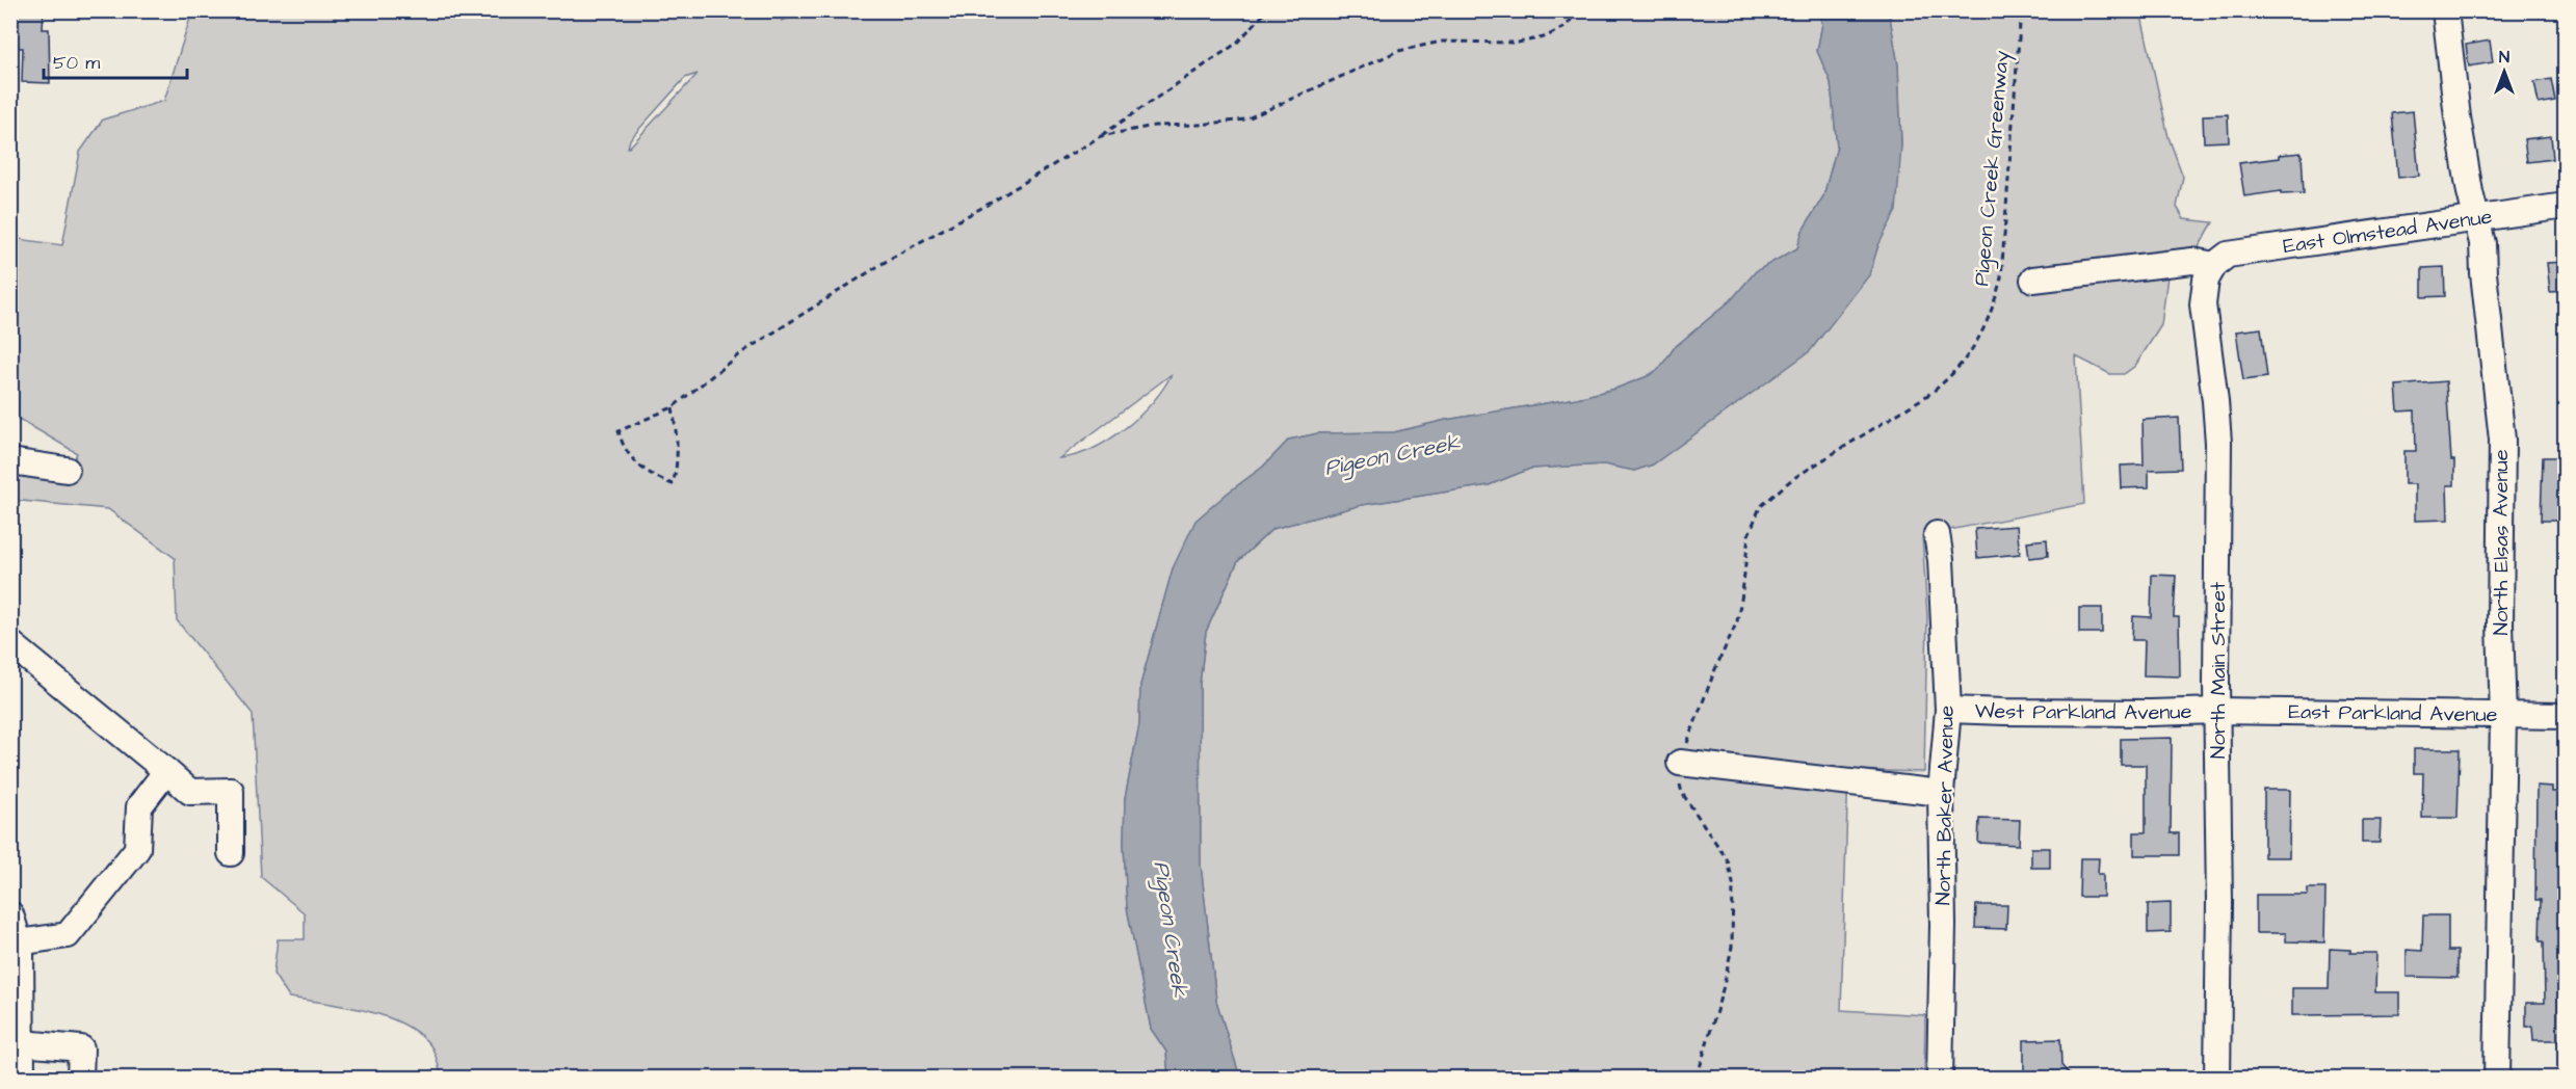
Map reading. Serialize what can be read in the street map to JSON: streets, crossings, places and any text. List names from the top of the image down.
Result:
{
  "streets": {
    "street": [
      "East Olmstead Avenue",
      "North Elsas Avenue",
      "North Main Street",
      "West Parkland Avenue",
      "East Parkland Avenue",
      "North Baker Avenue"
    ],
    "path": ["Pigeon Creek Greenway"]
  },
  "crossings": [
    ["East Olmstead Avenue", "North Elsas Avenue"],
    ["East Olmstead Avenue", "North Main Street"],
    ["North Elsas Avenue", "East Parkland Avenue"],
    ["North Main Street", "West Parkland Avenue"],
    ["North Main Street", "East Parkland Avenue"],
    ["West Parkland Avenue", "East Parkland Avenue"],
    ["West Parkland Avenue", "North Baker Avenue"]
  ],
  "water": ["Pigeon Creek"],
  "scale_bar": "50 m",
  "north": "top"
}
